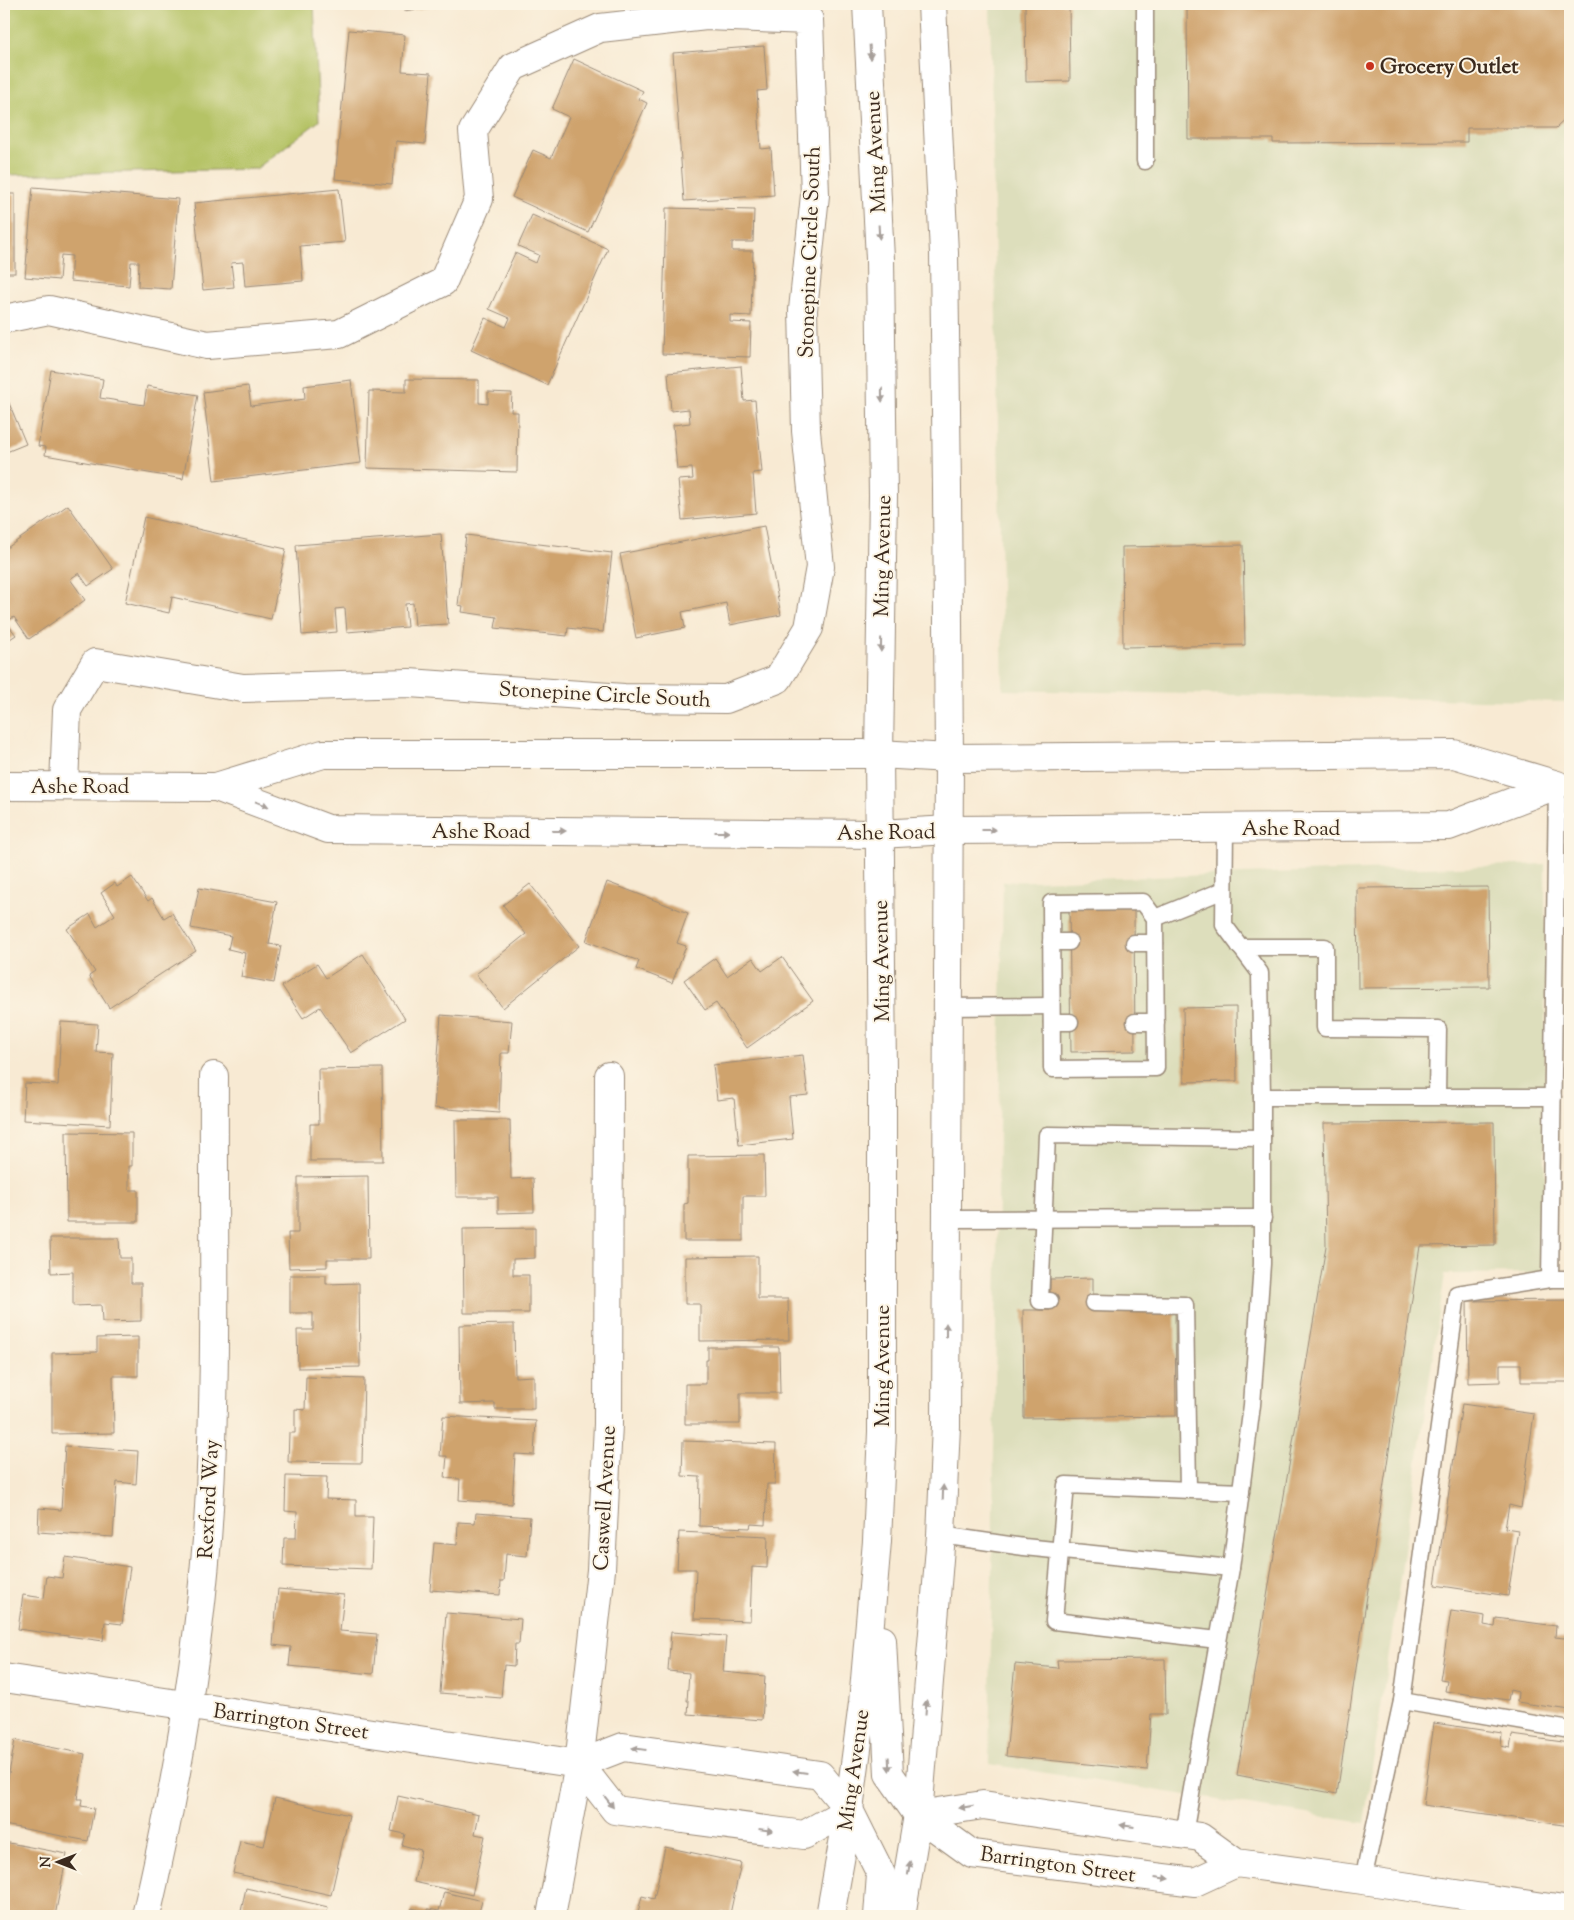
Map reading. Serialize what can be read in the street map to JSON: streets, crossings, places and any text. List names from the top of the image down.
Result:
{
  "streets": {
    "street": [
      "Ming Avenue",
      "Stonepine Circle South",
      "Ashe Road",
      "Caswell Avenue",
      "Rexford Way",
      "Barrington Street"
    ]
  },
  "crossings": [
    ["Ming Avenue", "Ashe Road"],
    ["Ming Avenue", "Barrington Street"],
    ["Stonepine Circle South", "Ashe Road"],
    ["Caswell Avenue", "Barrington Street"],
    ["Rexford Way", "Barrington Street"]
  ],
  "places": ["Grocery Outlet"],
  "north": "left"
}
